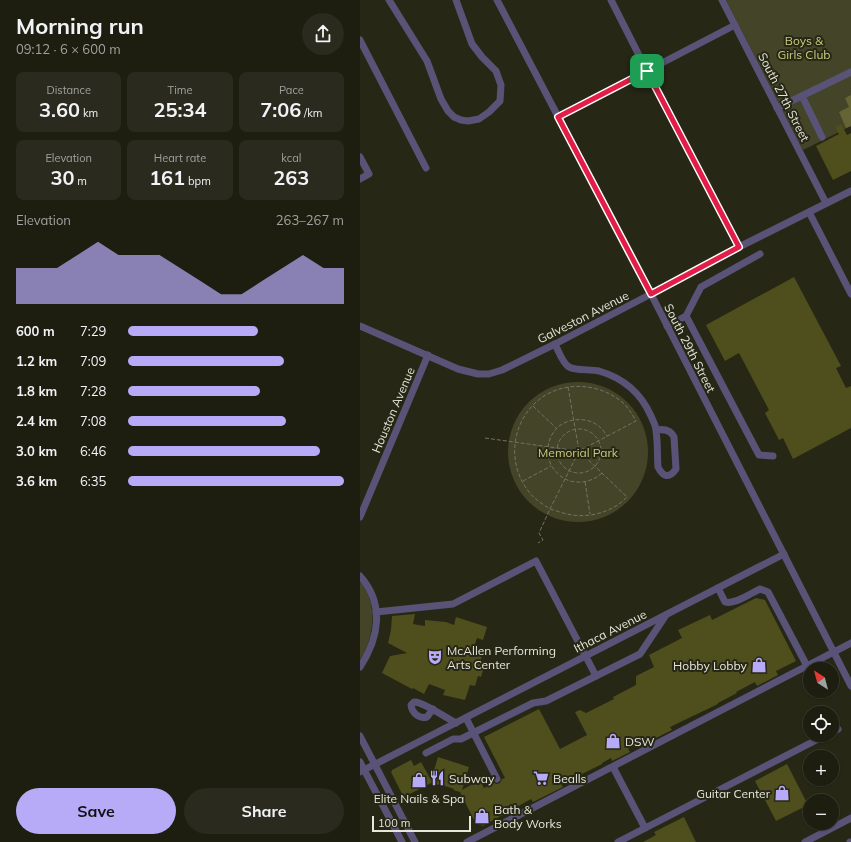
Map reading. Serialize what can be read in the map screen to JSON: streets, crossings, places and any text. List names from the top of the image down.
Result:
{
  "streets": {
    "street": [
      "South 27th Street",
      "Galveston Avenue",
      "South 29th Street",
      "Houston Avenue",
      "Ithaca Avenue"
    ]
  },
  "crossings": [
    ["South 27th Street", "Galveston Avenue"],
    ["Galveston Avenue", "South 29th Street"],
    ["Galveston Avenue", "Houston Avenue"],
    ["South 29th Street", "Ithaca Avenue"]
  ],
  "parks": ["Boys & Girls Club", "Memorial Park"],
  "places": {
    "theatre": ["McAllen Performing Arts Center"],
    "shop": [
      "Hobby Lobby",
      "DSW",
      "Elite Nails & Spa",
      "Guitar Center",
      "Bath & Body Works"
    ],
    "restaurant": ["Subway"],
    "supermarket": ["Bealls"]
  },
  "scale_bar": "100 m",
  "north": "top left",
  "page": {
    "heading": ["Morning run", "09:12 · 6 × 600 m"],
    "stats": [
      ["Distance", "3.60 km"],
      ["Time", "25:34"],
      ["Pace", "7:06 /km"],
      ["Elevation", "30 m"],
      ["Heart rate", "161 bpm"],
      ["kcal", "263"]
    ],
    "chart": ["Elevation", "263–267 m"],
    "list": [
      {
        "name": "600 m",
        "note": "7:29"
      },
      {
        "name": "1.2 km",
        "note": "7:09"
      },
      {
        "name": "1.8 km",
        "note": "7:28"
      },
      {
        "name": "2.4 km",
        "note": "7:08"
      },
      {
        "name": "3.0 km",
        "note": "6:46"
      },
      {
        "name": "3.6 km",
        "note": "6:35"
      }
    ],
    "map_buttons": ["+", "−"],
    "buttons": ["Save", "Share"],
    "scale": "100 m"
  }
}
